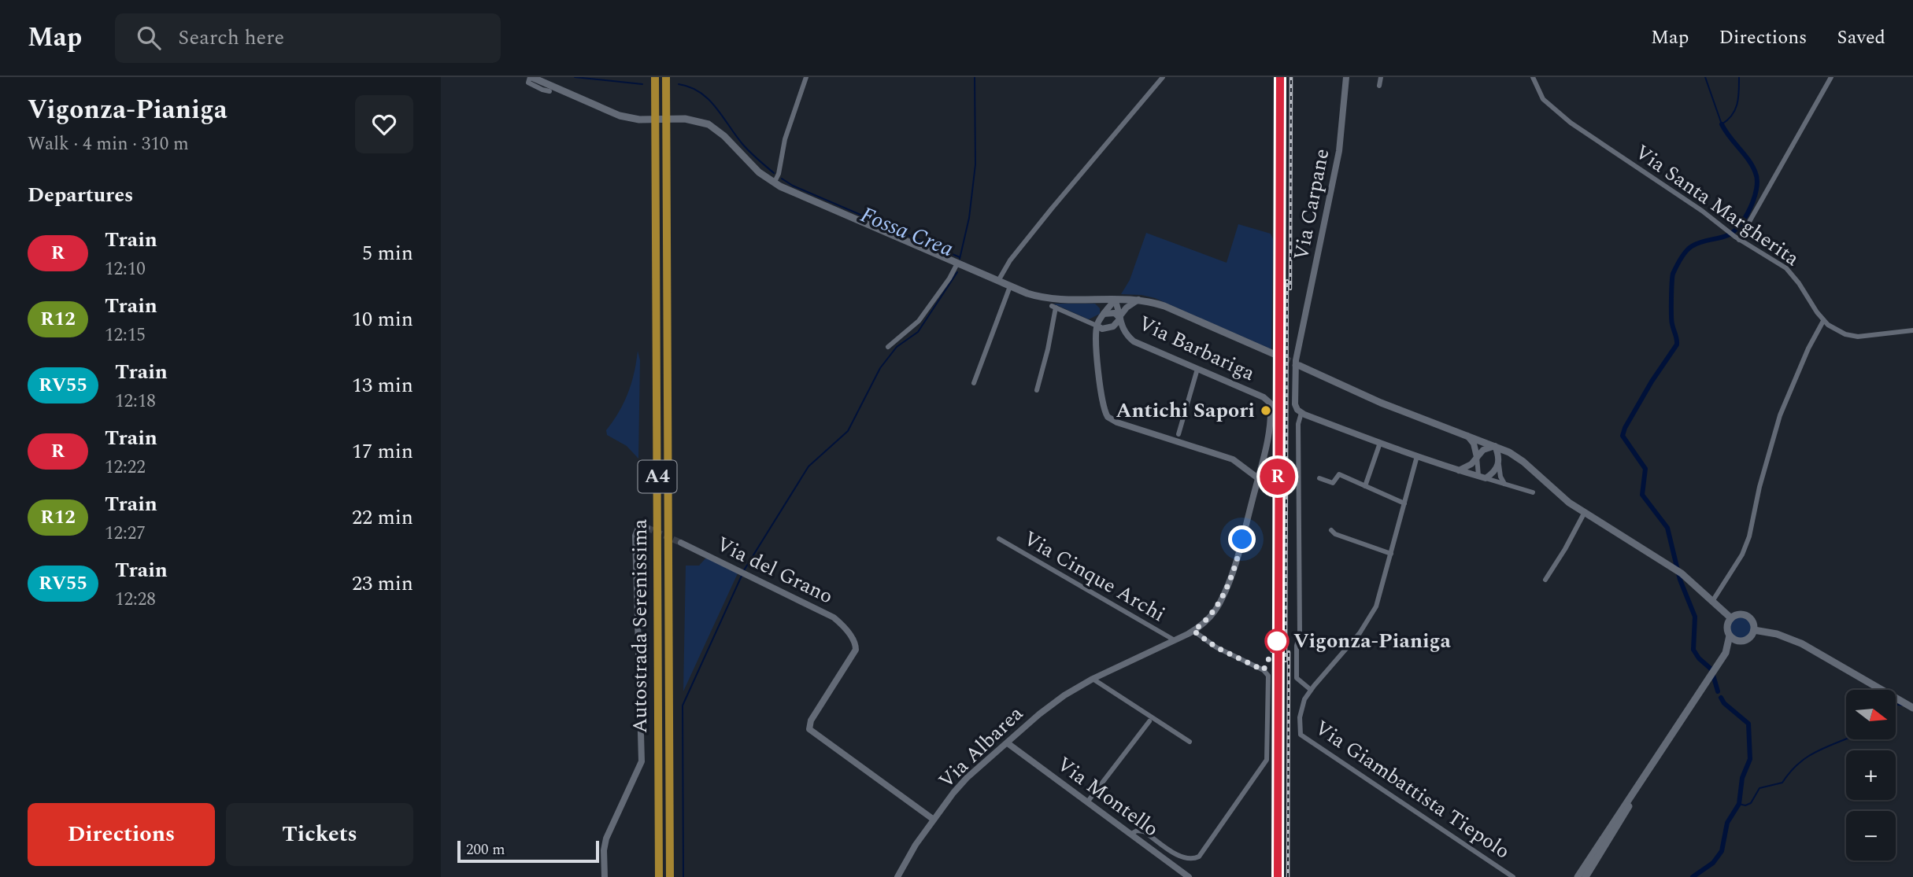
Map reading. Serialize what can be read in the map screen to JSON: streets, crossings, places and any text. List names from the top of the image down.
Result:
{
  "streets": {
    "highway": ["A4", "Autostrada Serenissima"],
    "main road": ["Via Barbariga"],
    "street": [
      "Via Carpane",
      "Via Santa Margherita",
      "Via del Grano",
      "Via Cinque Archi",
      "Via Albarea",
      "Via Giambattista Tiepolo",
      "Via Montello"
    ]
  },
  "crossings": [
    ["Via Carpane", "Via Giambattista Tiepolo"],
    ["Via Barbariga", "Via Albarea"],
    ["Via del Grano", "Via Albarea"],
    ["Via Cinque Archi", "Via Albarea"],
    ["Via Albarea", "Via Montello"]
  ],
  "water": ["Fossa Crea"],
  "places": ["Antichi Sapori", "Vigonza-Pianiga"],
  "scale_bar": "200 m",
  "north": "right",
  "page": {
    "header": "Map",
    "search": "Search here",
    "nav": ["Map", "Directions", "Saved"],
    "heading": [
      ["Vigonza-Pianiga", "Walk · 4 min · 310 m"],
      "Departures"
    ],
    "on_map": "R",
    "list": [
      {
        "mark": "R",
        "name": "Train",
        "note": "12:10",
        "value": "5 min"
      },
      {
        "mark": "R12",
        "name": "Train",
        "note": "12:15",
        "value": "10 min"
      },
      {
        "mark": "RV55",
        "name": "Train",
        "note": "12:18",
        "value": "13 min"
      },
      {
        "mark": "R",
        "name": "Train",
        "note": "12:22",
        "value": "17 min"
      },
      {
        "mark": "R12",
        "name": "Train",
        "note": "12:27",
        "value": "22 min"
      },
      {
        "mark": "RV55",
        "name": "Train",
        "note": "12:28",
        "value": "23 min"
      }
    ],
    "map_buttons": ["+", "−"],
    "buttons": ["Directions", "Tickets"],
    "scale": "200 m"
  }
}
